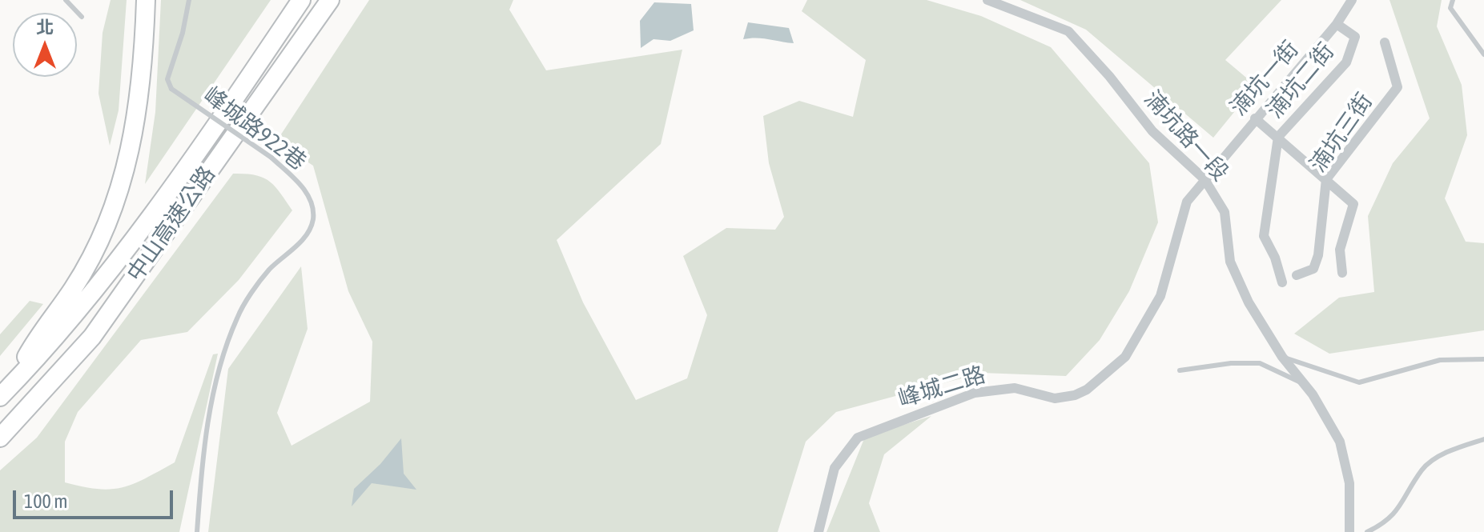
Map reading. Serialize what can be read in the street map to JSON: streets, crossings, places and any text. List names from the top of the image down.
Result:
{
  "streets": {
    "highway": ["中山高速公路"],
    "street": [
      "湳坑一街",
      "湳坑二街",
      "湳坑三街",
      "湳坑路一段",
      "峰城二路"
    ],
    "lane": ["峰城路922巷"]
  },
  "crossings": [
    ["湳坑一街", "湳坑二街"],
    ["湳坑一街", "湳坑路一段"],
    ["湳坑一街", "峰城二路"],
    ["湳坑路一段", "峰城二路"]
  ],
  "scale_bar": "100 m",
  "north": "top"
}
